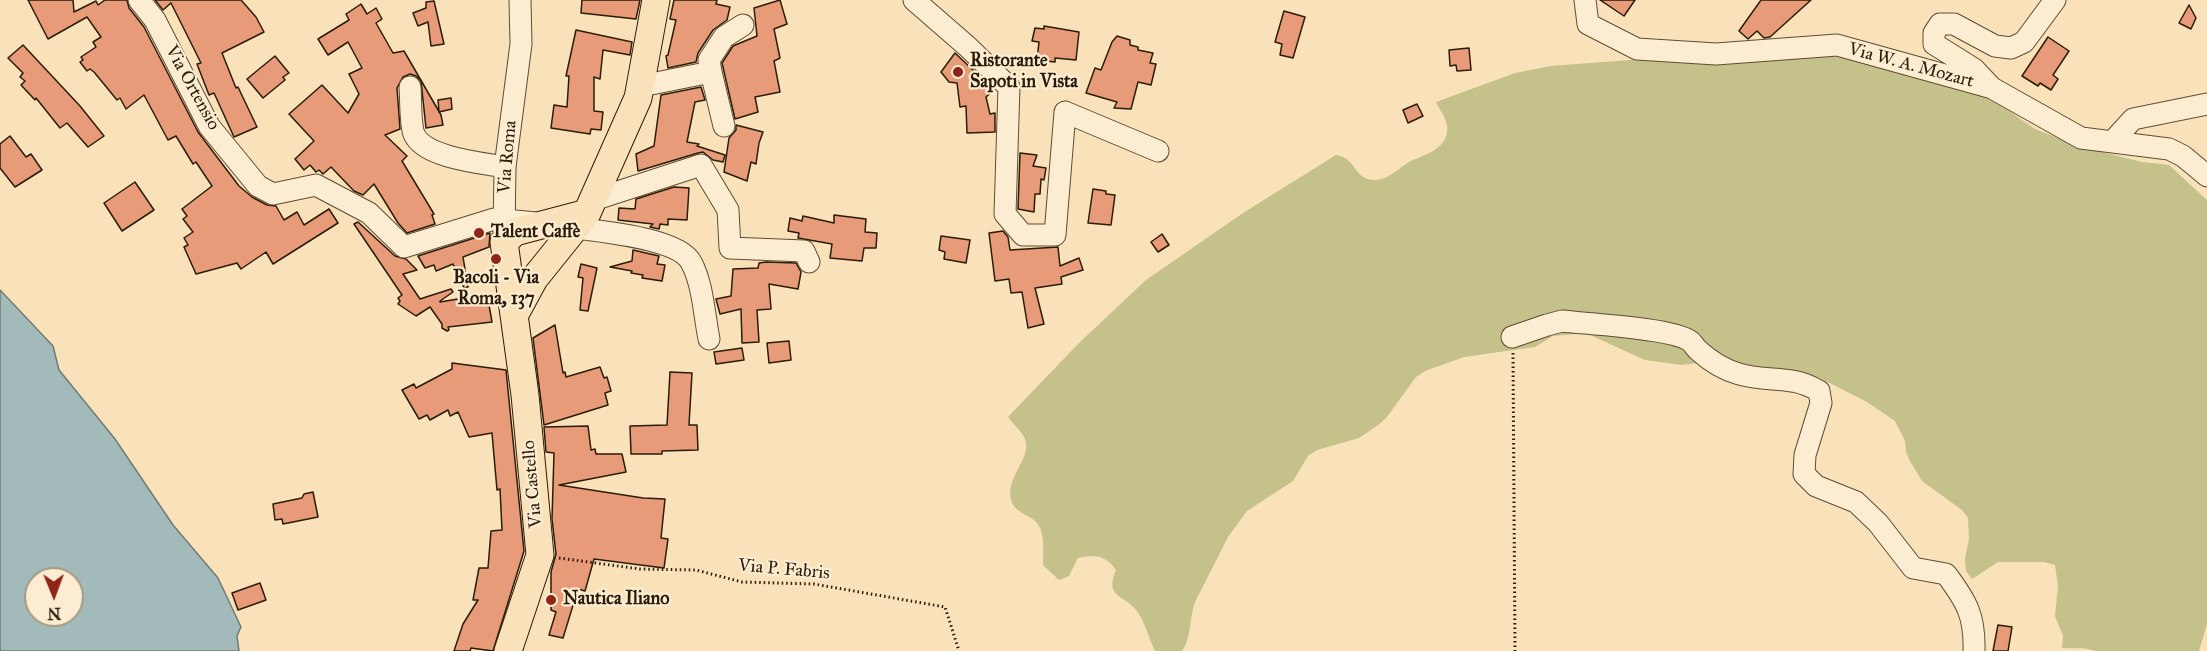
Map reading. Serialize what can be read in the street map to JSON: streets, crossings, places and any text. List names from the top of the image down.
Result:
{
  "streets": {
    "main road": ["Via Roma", "Via Castello"],
    "street": ["Via W. A. Mozart", "Via Ortensio"],
    "path": ["Via P. Fabris"]
  },
  "crossings": [
    ["Via Ortensio", "Via Roma"],
    ["Via Roma", "Via Castello"],
    ["Via Castello", "Via P. Fabris"]
  ],
  "places": [
    "Ristorante Sapoti in Vista",
    "Talent Caffè",
    "Bacoli - Via Roma, 137",
    "Nautica Iliano"
  ],
  "north": "bottom"
}
